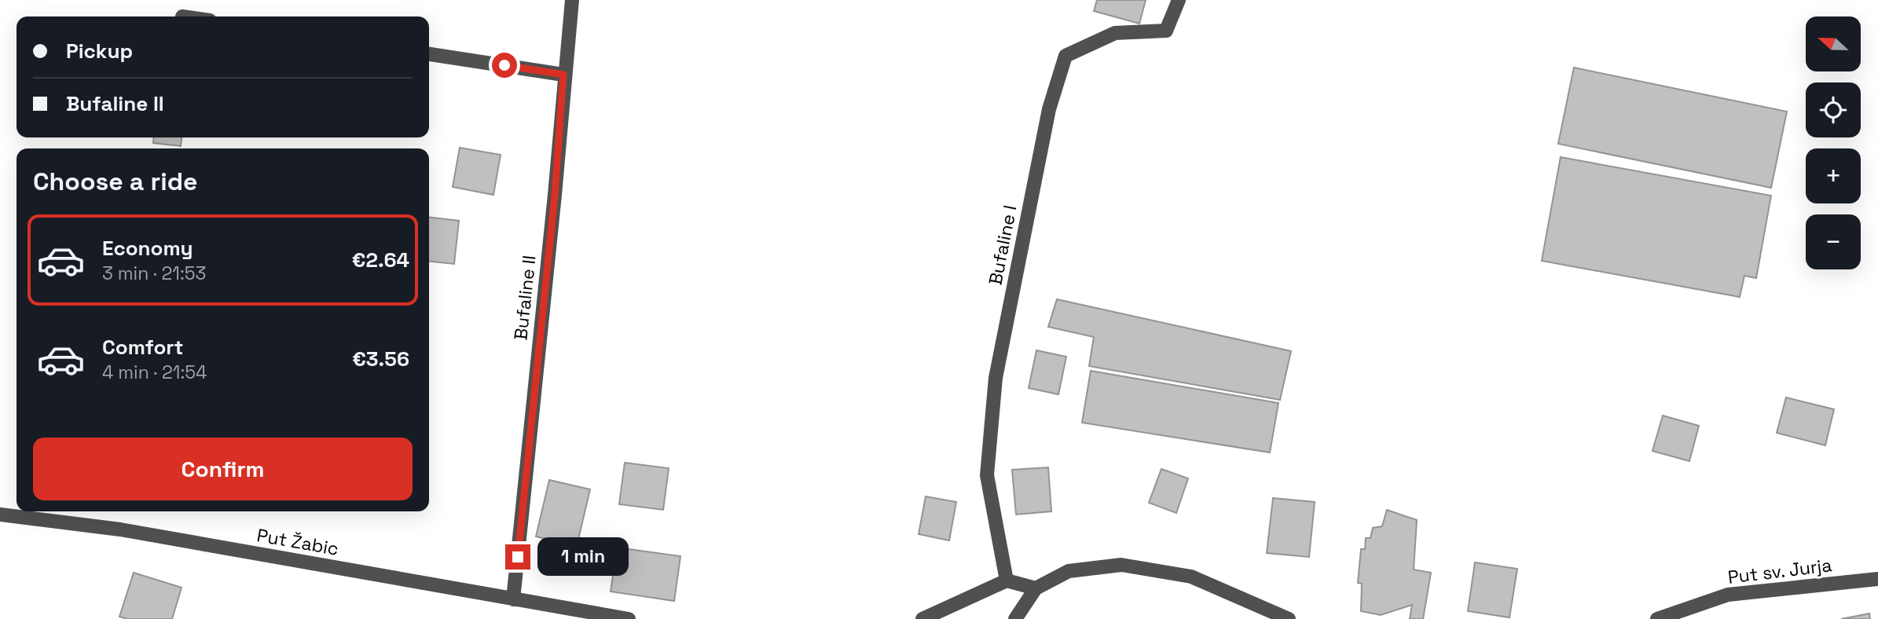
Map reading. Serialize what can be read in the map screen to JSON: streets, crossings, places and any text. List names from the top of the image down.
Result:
{
  "streets": {
    "street": [
      "Bufaline I",
      "Bufaline II",
      "Put Žabic",
      "Put sv. Jurja"
    ]
  },
  "crossings": [
    ["Bufaline II", "Put Žabic"]
  ],
  "north": "left",
  "page": {
    "map_buttons": ["+", "−"],
    "banner": ["Pickup", "Bufaline II"],
    "heading": "Choose a ride",
    "list": [
      {
        "name": "Economy",
        "note": "3 min · 21:53",
        "value": "€2.64"
      },
      {
        "name": "Comfort",
        "note": "4 min · 21:54",
        "value": "€3.56"
      }
    ],
    "buttons": "Confirm",
    "bubble": "1 min"
  }
}
